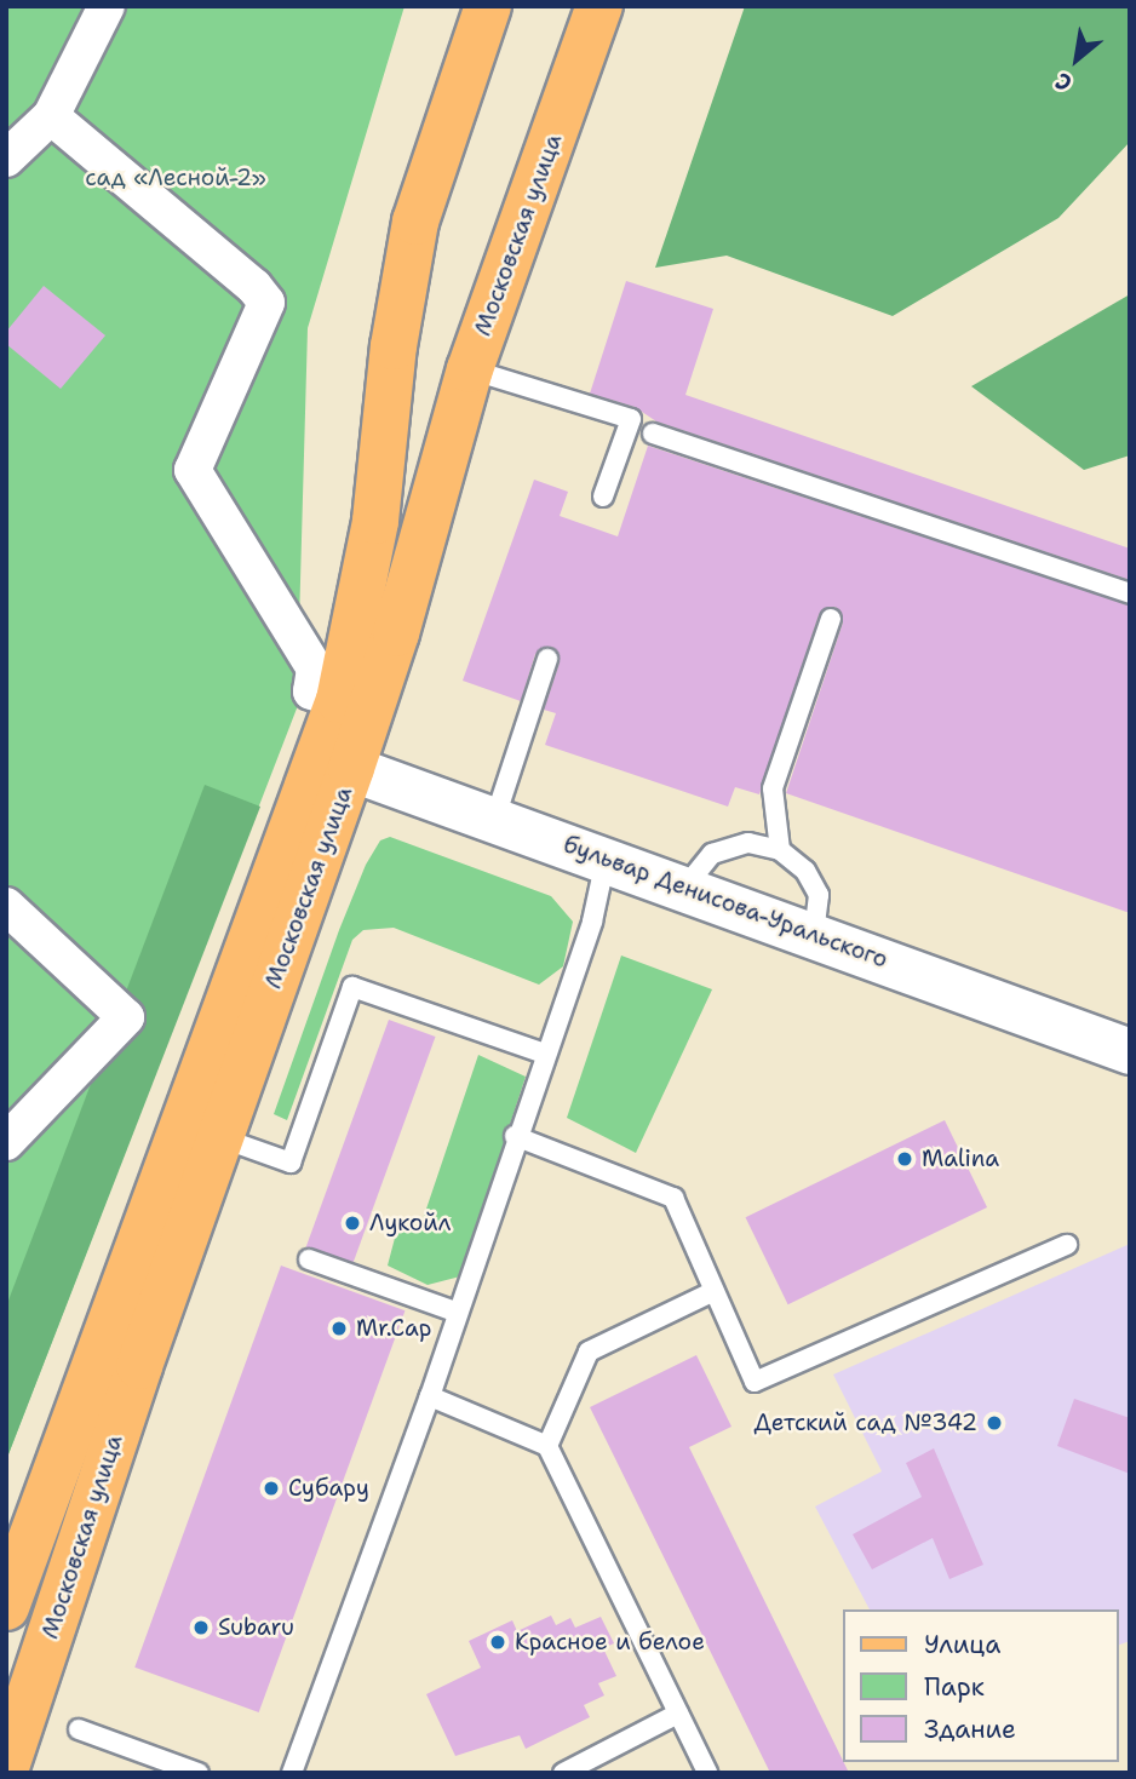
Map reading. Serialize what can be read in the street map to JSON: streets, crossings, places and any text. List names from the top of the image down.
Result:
{
  "streets": {
    "main road": ["Московская улица"],
    "street": ["бульвар Денисова-Уральского"]
  },
  "crossings": [
    ["Московская улица", "бульвар Денисова-Уральского"]
  ],
  "parks": ["сад «Лесной-2»"],
  "places": [
    "Malina",
    "Лукойл",
    "Mr.Cap",
    "Детский сад №342",
    "Субару",
    "Subaru",
    "Красное и белое"
  ],
  "legend": ["Улица", "Парк", "Здание"],
  "north": "bottom left"
}
